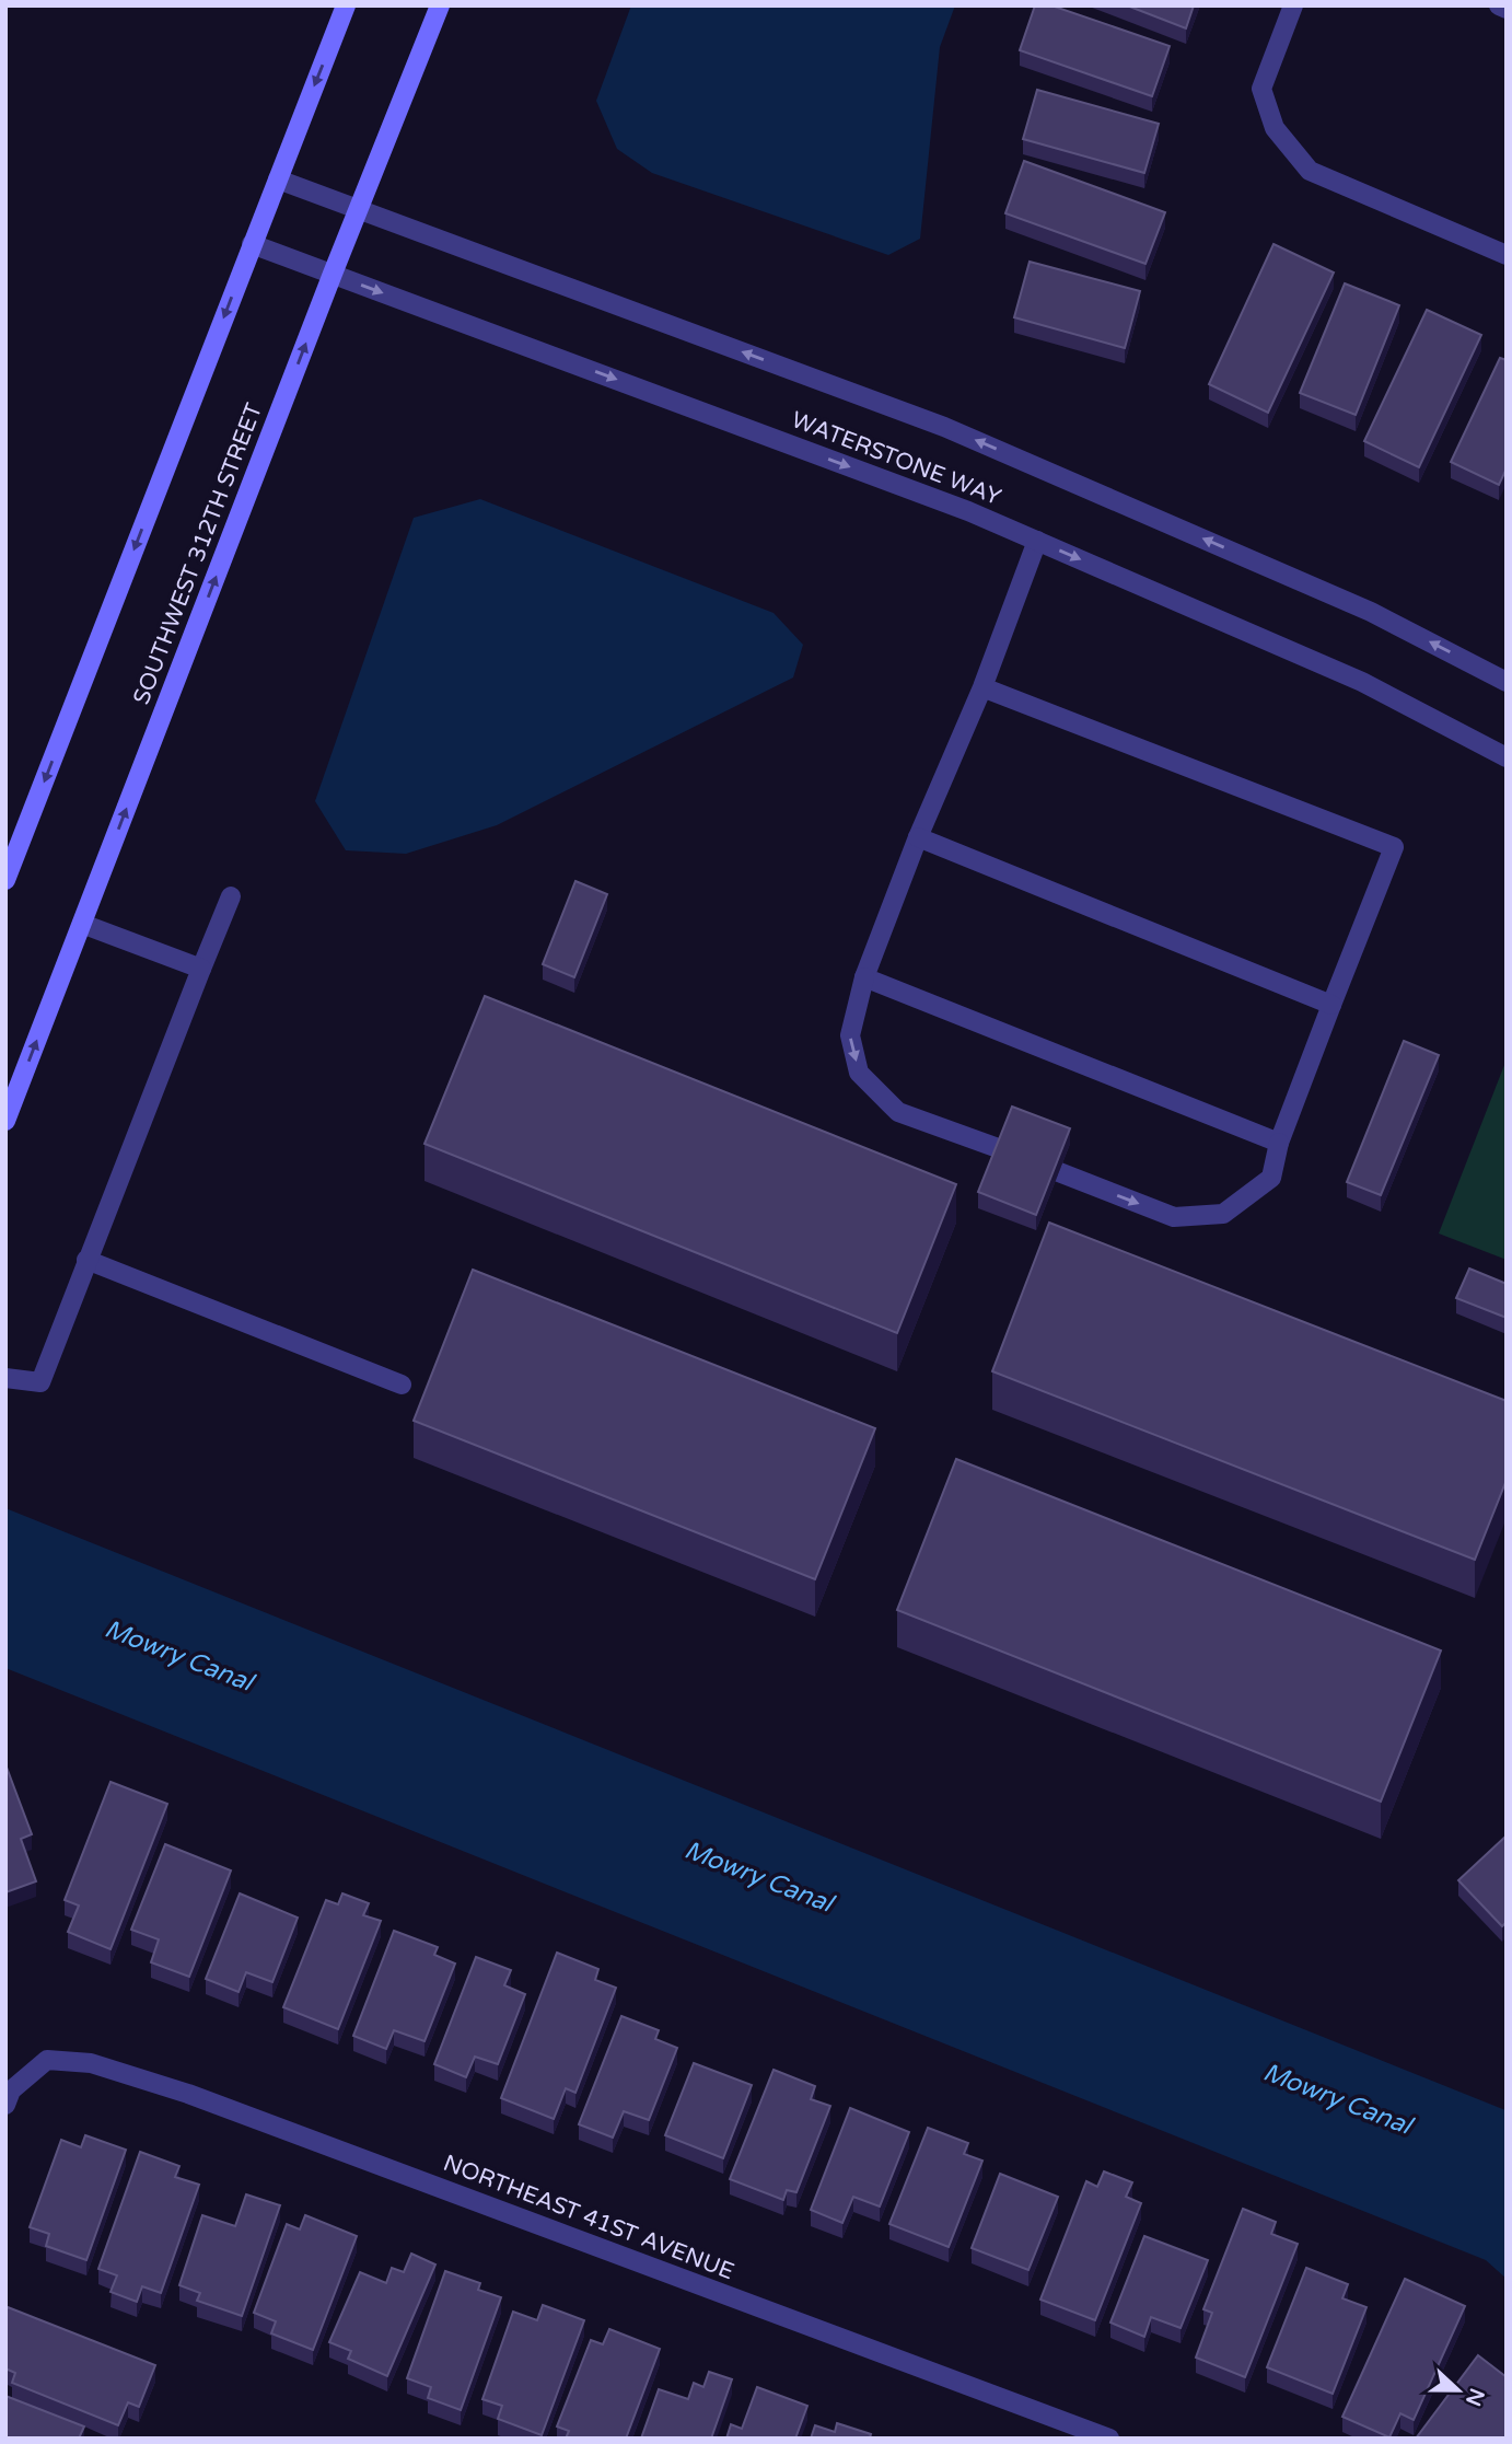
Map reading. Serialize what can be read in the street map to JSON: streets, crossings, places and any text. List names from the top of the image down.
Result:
{
  "streets": {
    "main road": ["SOUTHWEST 312TH STREET"],
    "street": ["WATERSTONE WAY", "NORTHEAST 41ST AVENUE"]
  },
  "crossings": [
    ["WATERSTONE WAY", "SOUTHWEST 312TH STREET"]
  ],
  "water": ["Mowry Canal"],
  "north": "right"
}
